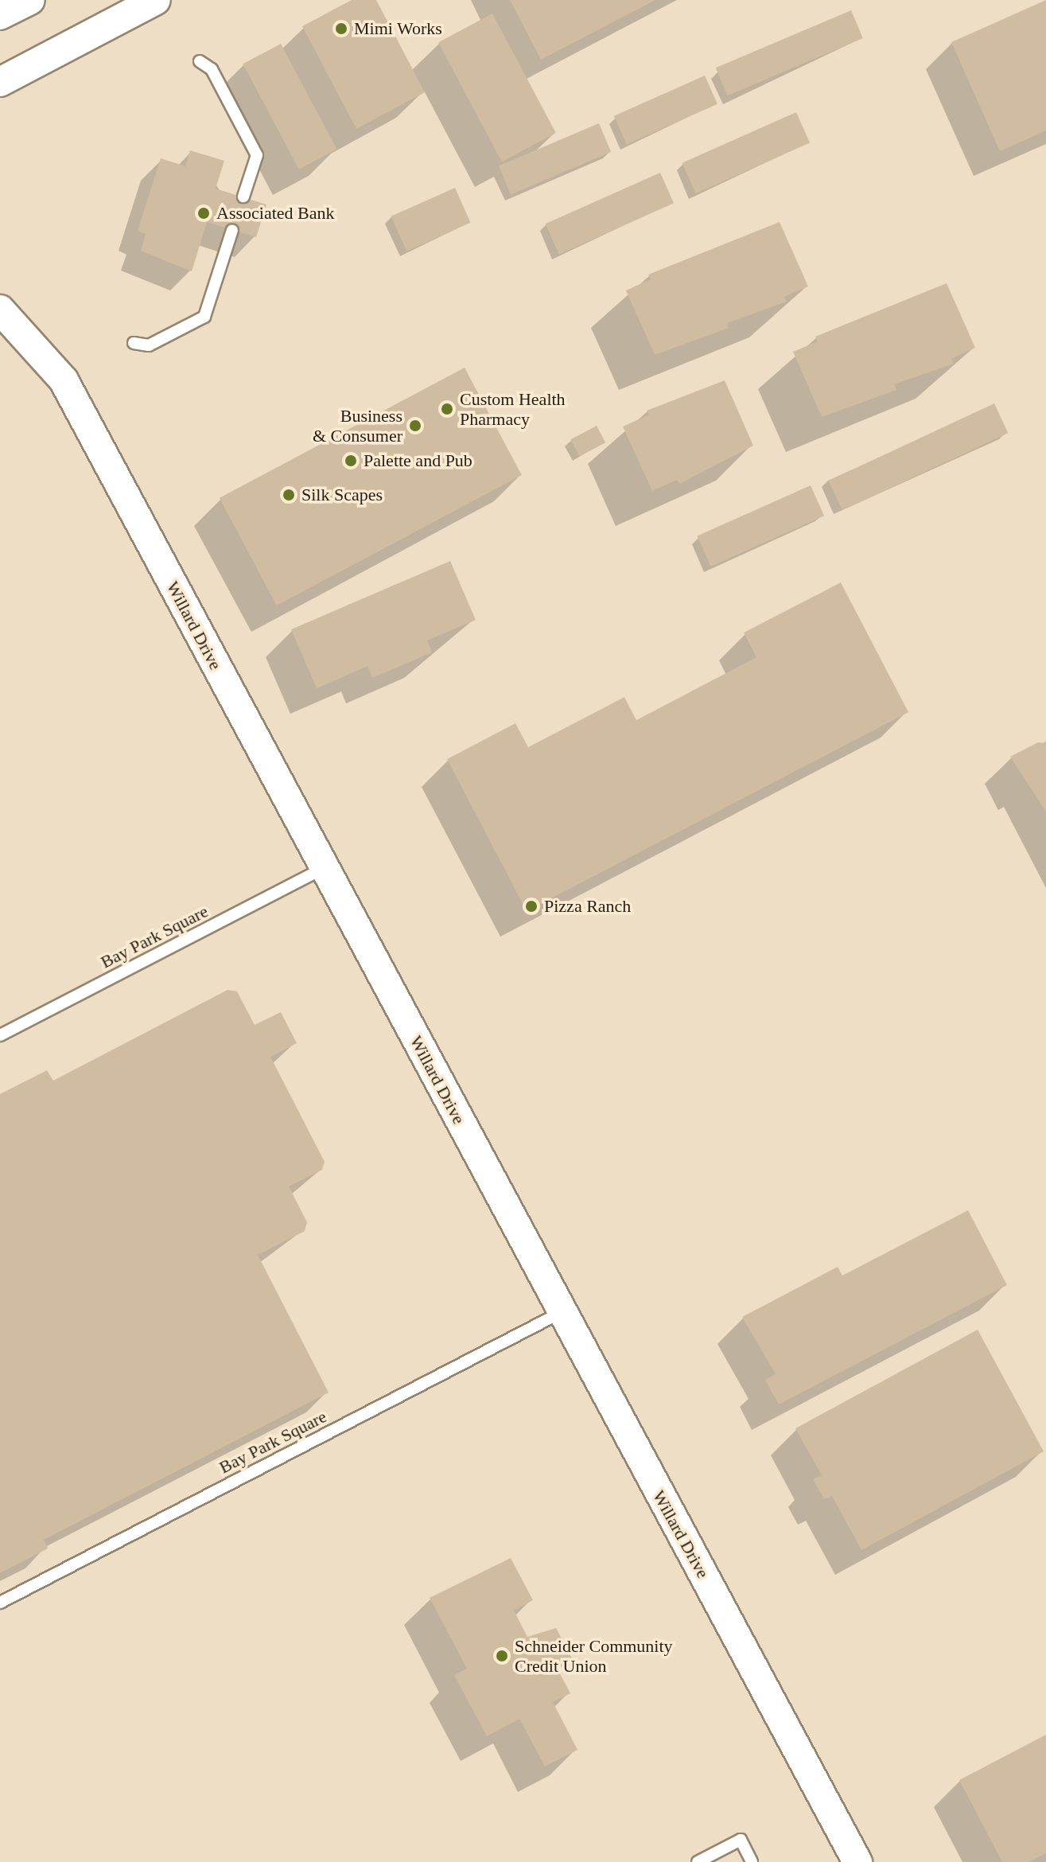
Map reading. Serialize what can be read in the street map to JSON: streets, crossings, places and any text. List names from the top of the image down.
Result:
{
  "streets": {
    "street": ["Willard Drive"],
    "lane": ["Bay Park Square"]
  },
  "crossings": [
    ["Willard Drive", "Bay Park Square"]
  ],
  "places": [
    "Mimi Works",
    "Associated Bank",
    "Custom Health Pharmacy",
    "Business & Consumer",
    "Palette and Pub",
    "Silk Scapes",
    "Pizza Ranch",
    "Schneider Community Credit Union"
  ]
}
